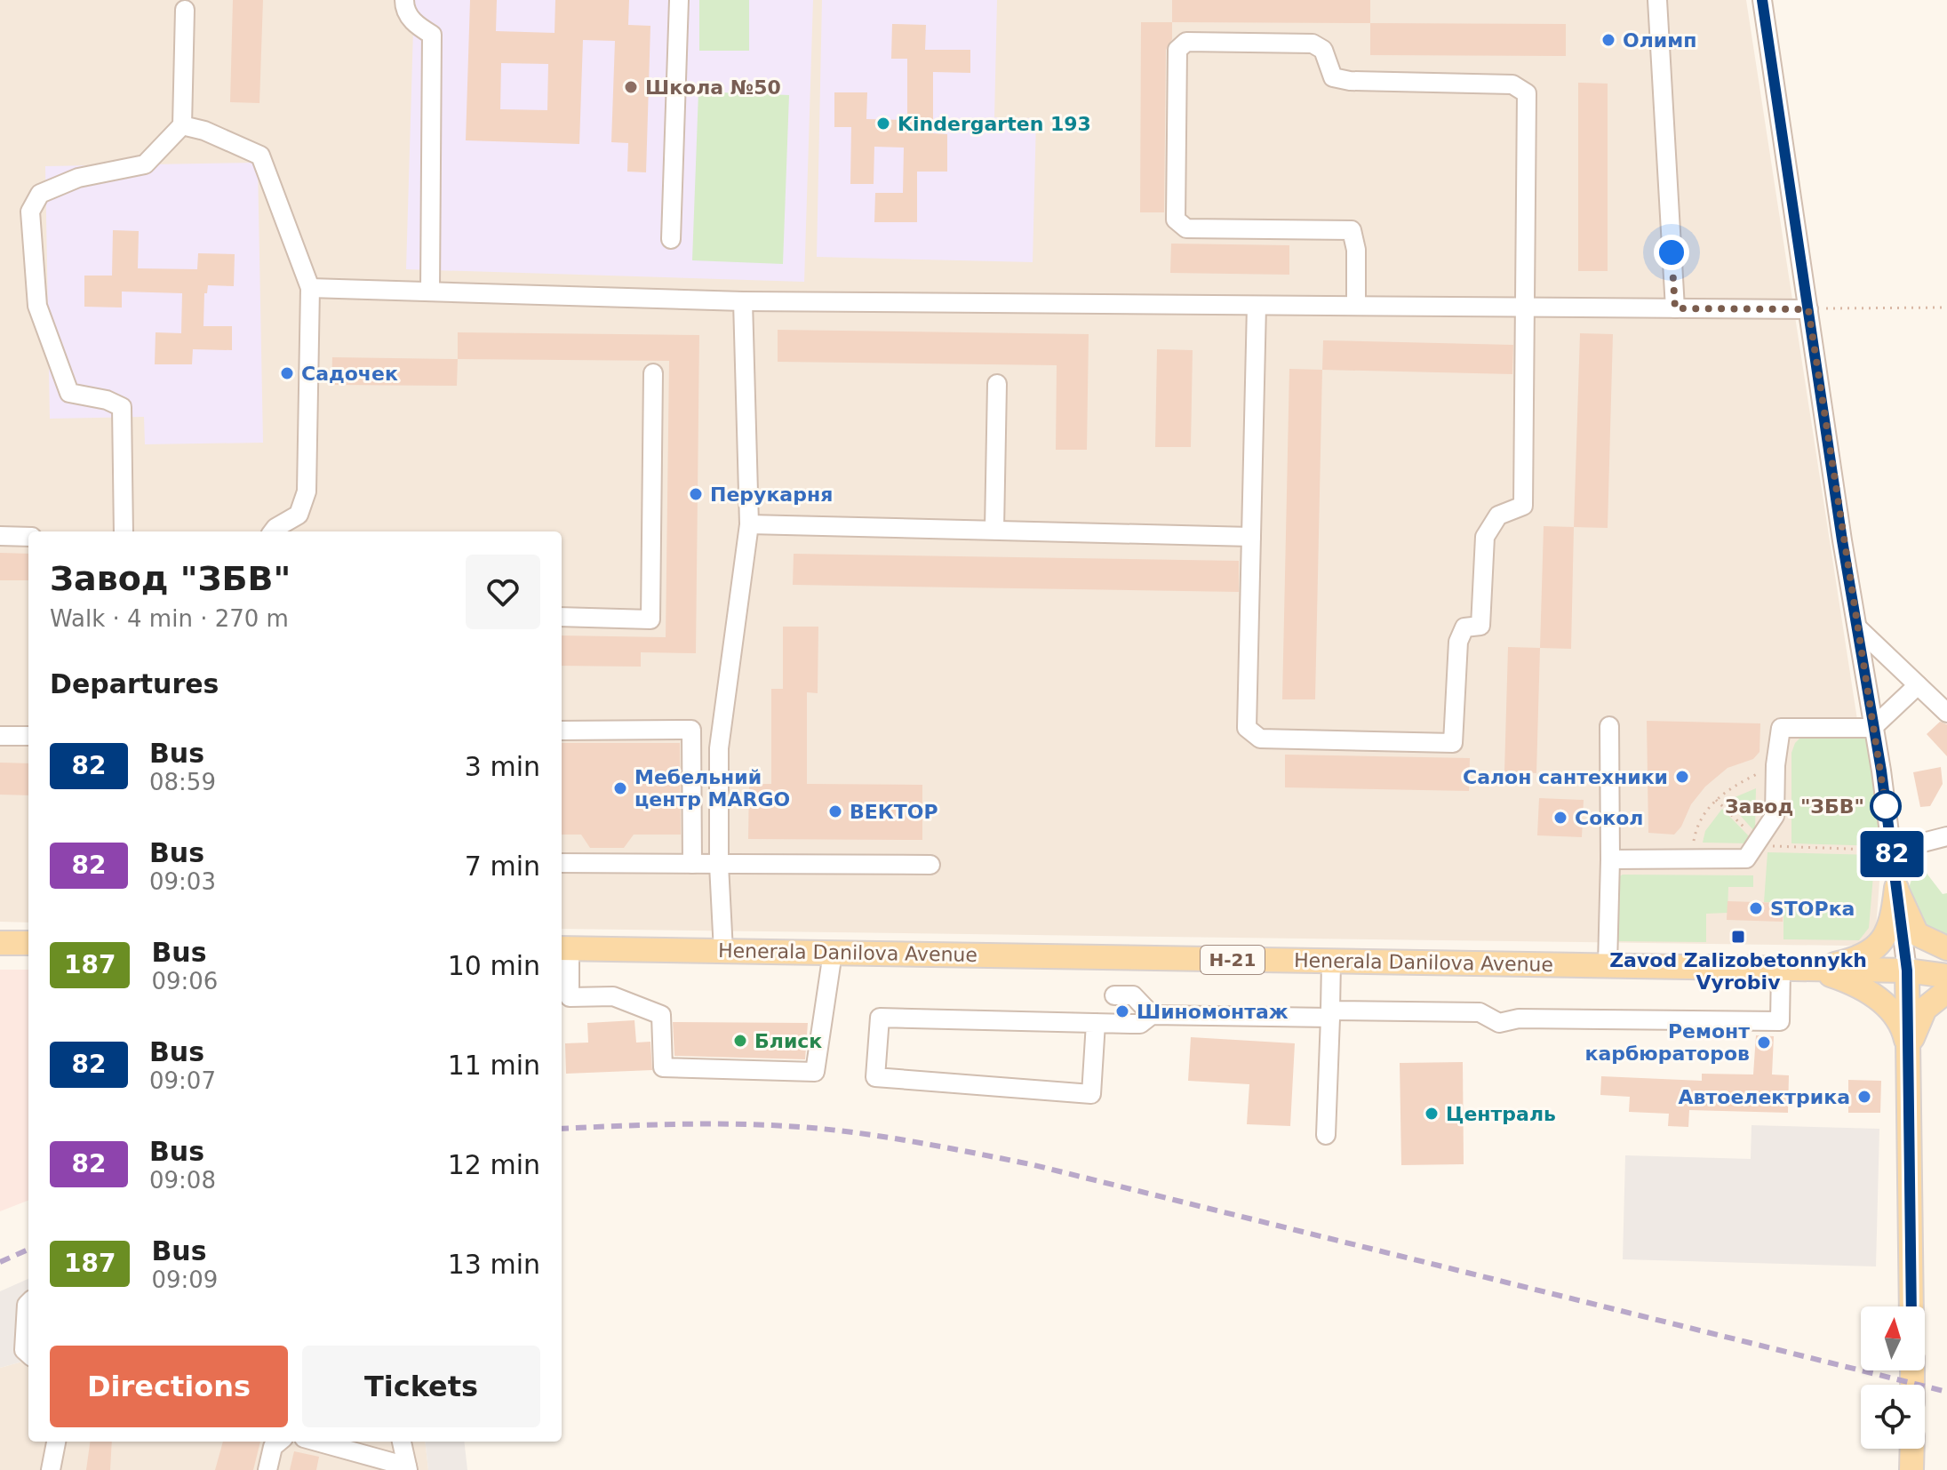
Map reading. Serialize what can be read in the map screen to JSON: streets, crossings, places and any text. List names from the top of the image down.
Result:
{
  "streets": {
    "main road": ["Henerala Danilova Avenue", "Н-21"]
  },
  "places": {
    "other": [
      "Олимп",
      "Школа №50",
      "Kindergarten 193",
      "Садочек",
      "Перукарня",
      "Салон сантехники",
      "Мебельний центр MARGO",
      "Завод \"ЗБВ\"",
      "ВЕКТОР",
      "Сокол",
      "STOPка",
      "Шиномонтаж",
      "Блиск",
      "Ремонт карбюраторов",
      "Автоелектрика",
      "Централь"
    ],
    "transit": ["Zavod Zalizobetonnykh Vyrobiv"]
  },
  "lines": ["bus line 82"],
  "north": "top",
  "page": {
    "on_map": "82",
    "heading": [
      ["Завод \"ЗБВ\"", "Walk · 4 min · 270 m"],
      "Departures"
    ],
    "list": [
      {
        "mark": "82",
        "name": "Bus",
        "note": "08:59",
        "value": "3 min"
      },
      {
        "mark": "82",
        "name": "Bus",
        "note": "09:03",
        "value": "7 min"
      },
      {
        "mark": "187",
        "name": "Bus",
        "note": "09:06",
        "value": "10 min"
      },
      {
        "mark": "82",
        "name": "Bus",
        "note": "09:07",
        "value": "11 min"
      },
      {
        "mark": "82",
        "name": "Bus",
        "note": "09:08",
        "value": "12 min"
      },
      {
        "mark": "187",
        "name": "Bus",
        "note": "09:09",
        "value": "13 min"
      }
    ],
    "buttons": ["Directions", "Tickets"]
  }
}
